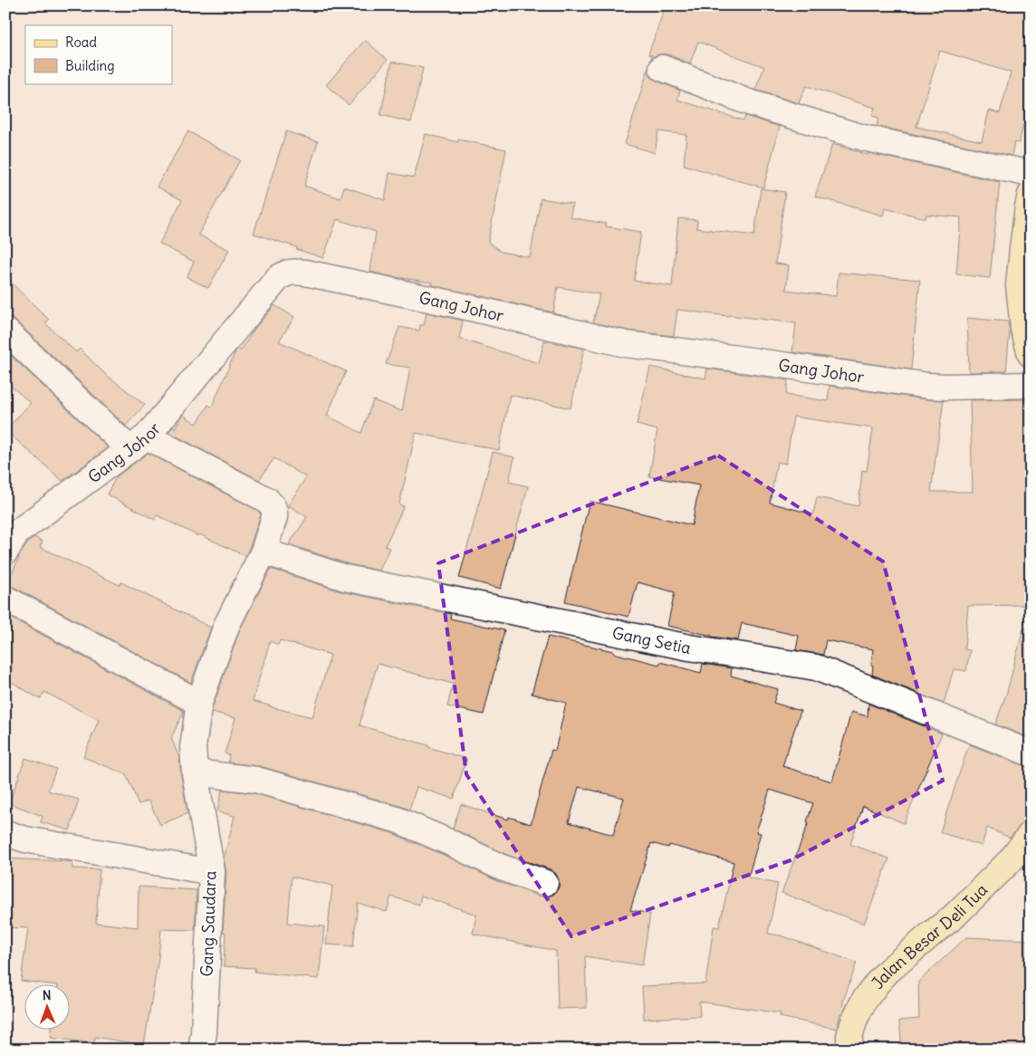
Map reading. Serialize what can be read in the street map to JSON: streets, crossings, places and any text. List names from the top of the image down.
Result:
{
  "streets": {
    "main road": ["Jalan Besar Deli Tua"],
    "street": ["Gang Johor", "Gang Setia", "Gang Saudara"]
  },
  "crossings": [
    ["Gang Johor", "Gang Saudara"],
    ["Gang Setia", "Gang Saudara"]
  ],
  "legend": ["Road", "Building"],
  "north": "top"
}
